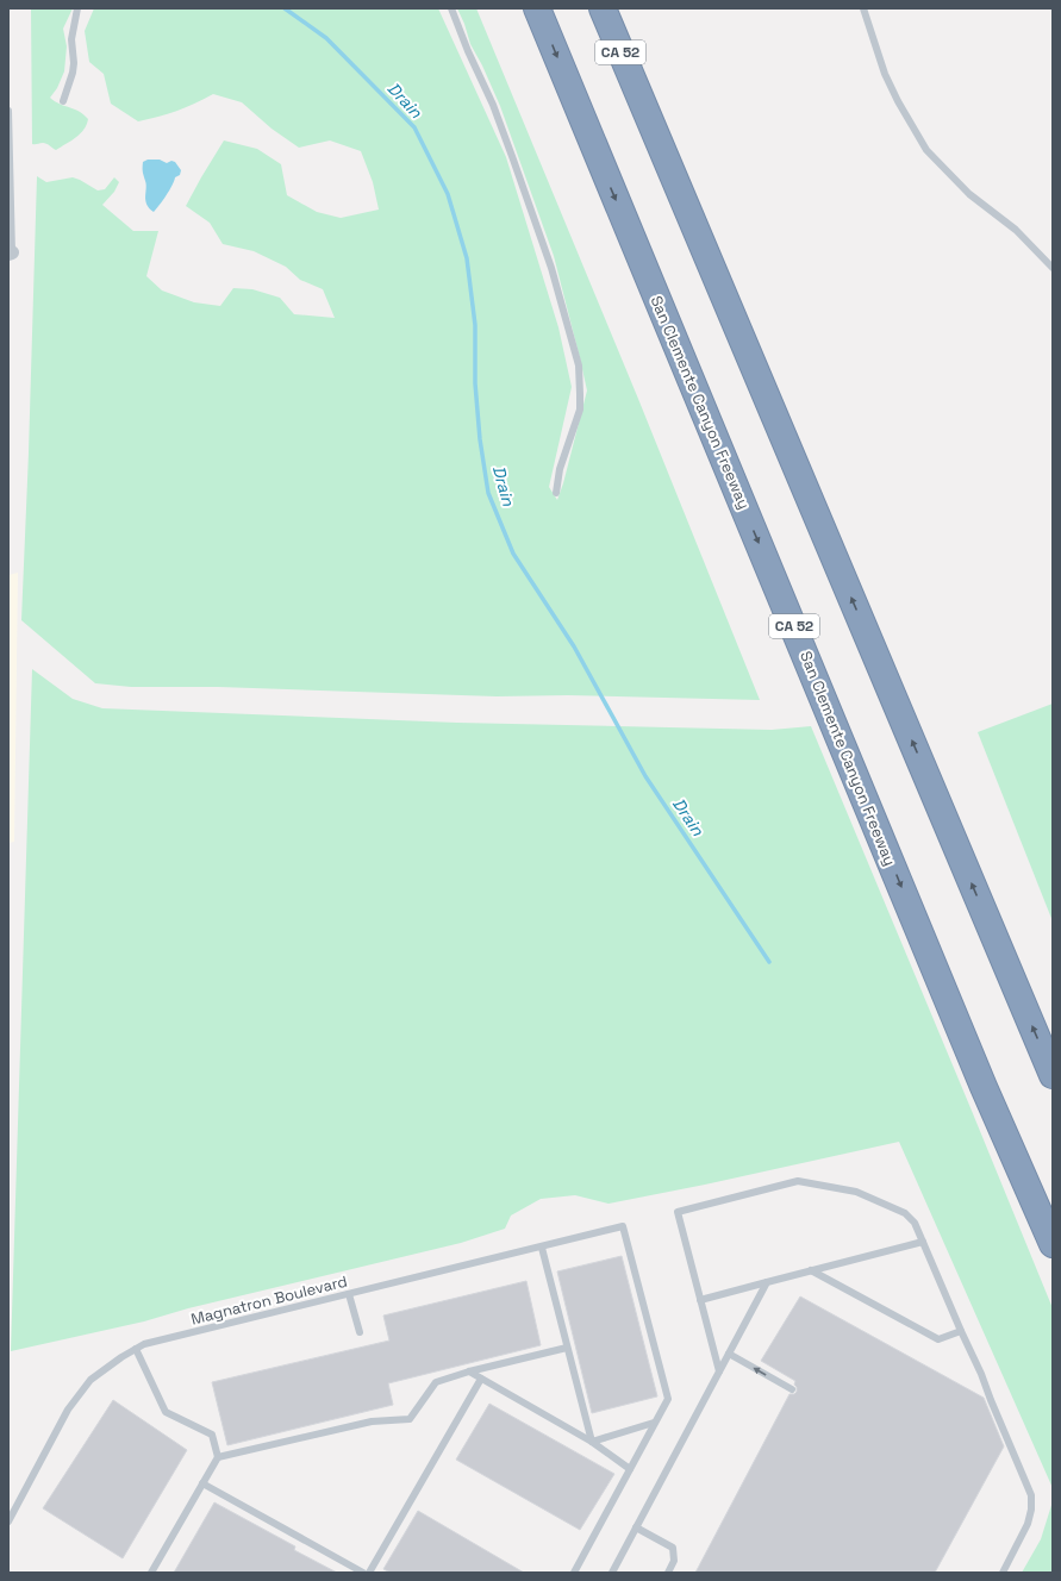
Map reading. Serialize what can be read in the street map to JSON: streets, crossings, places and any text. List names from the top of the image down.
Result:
{
  "streets": {
    "highway": ["CA 52", "San Clemente Canyon Freeway"],
    "lane": ["Magnatron Boulevard"]
  },
  "water": ["Drain"]
}
